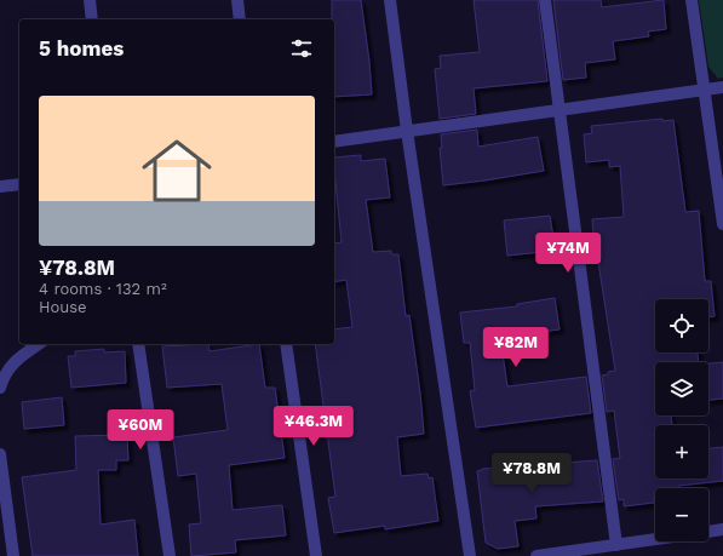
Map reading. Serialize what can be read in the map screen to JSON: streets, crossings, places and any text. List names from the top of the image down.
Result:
{
  "page": {
    "heading": "5 homes",
    "list": [
      {
        "name": "¥78.8M",
        "note": "4 rooms · 132 m² · House"
      }
    ],
    "price": [
      "¥74M",
      "¥82M",
      "¥46.3M",
      "¥60M",
      "¥78.8M"
    ],
    "map_buttons": ["+", "−"]
  }
}
